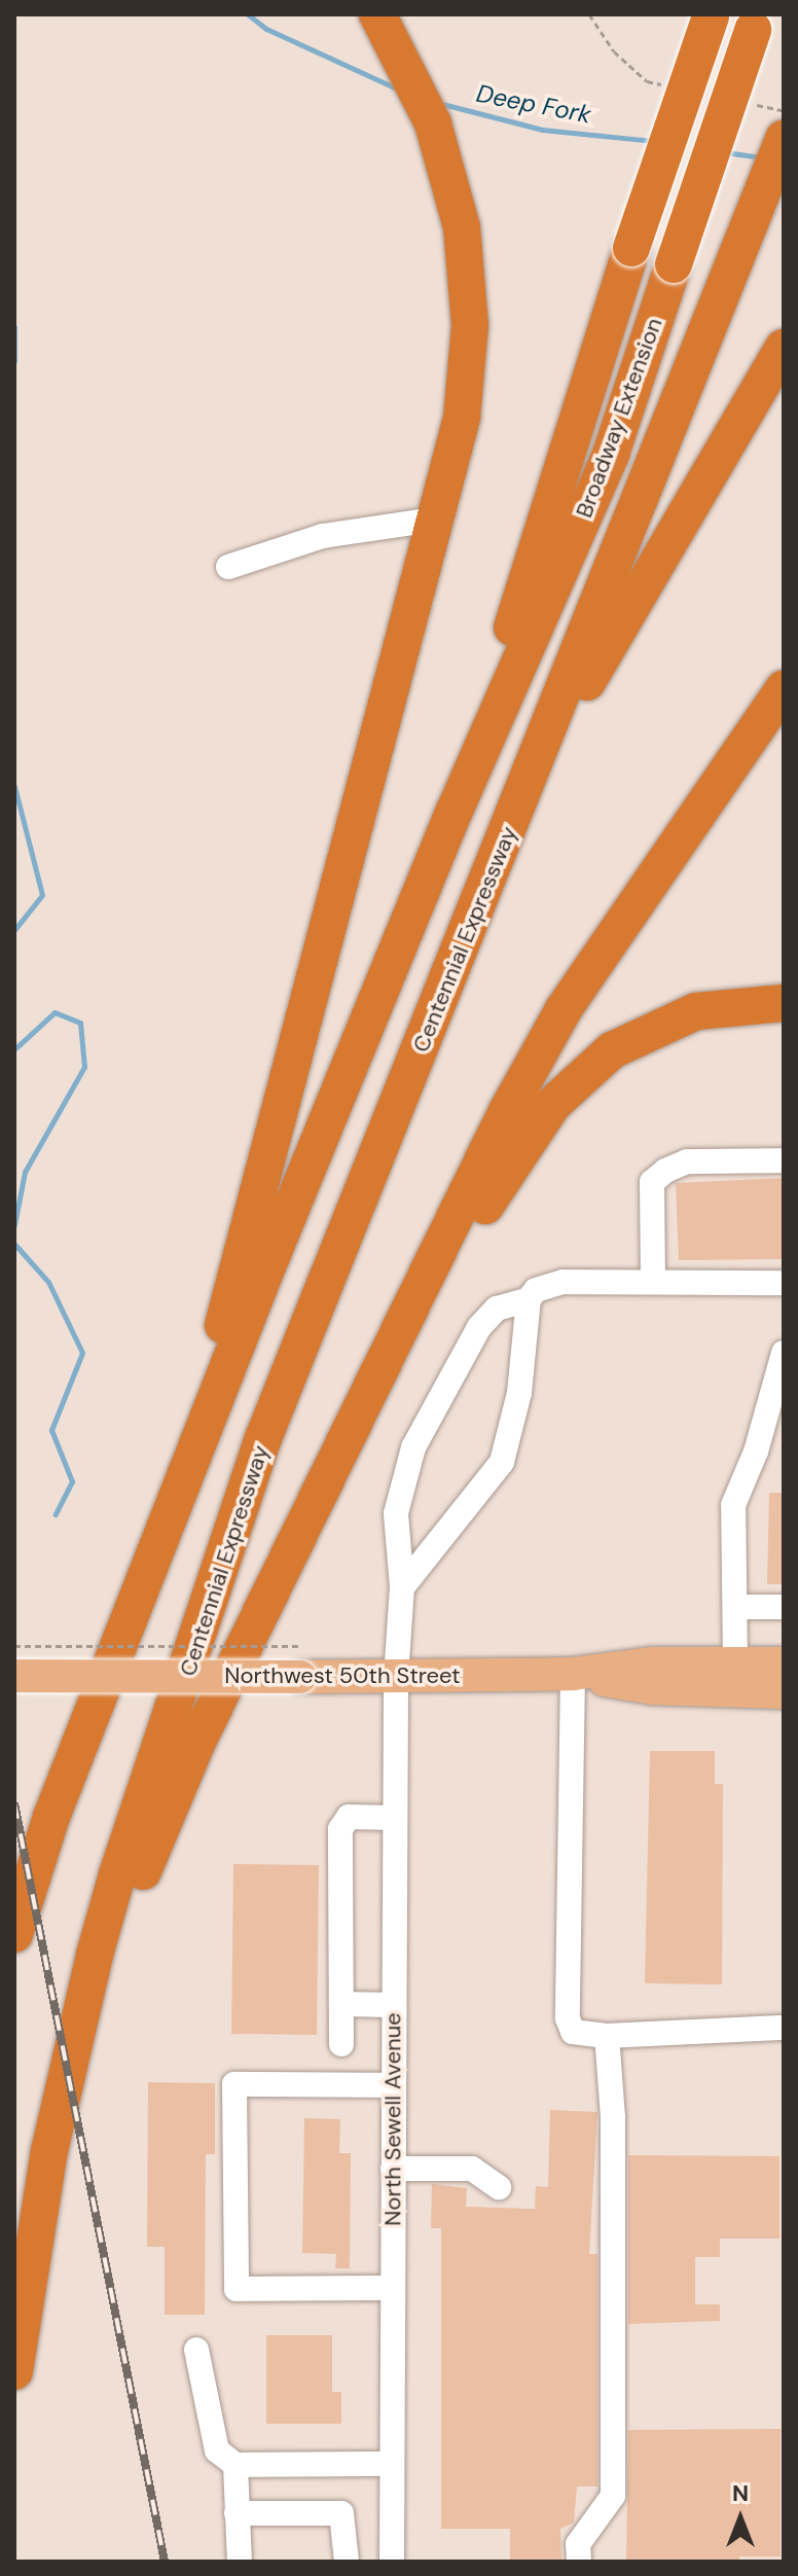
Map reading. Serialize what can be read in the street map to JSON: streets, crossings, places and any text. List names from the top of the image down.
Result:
{
  "streets": {
    "highway": ["Broadway Extension", "Centennial Expressway"],
    "main road": ["Northwest 50th Street"],
    "street": ["North Sewell Avenue"]
  },
  "crossings": [
    ["Northwest 50th Street", "North Sewell Avenue"]
  ],
  "water": ["Deep Fork"],
  "north": "top"
}
